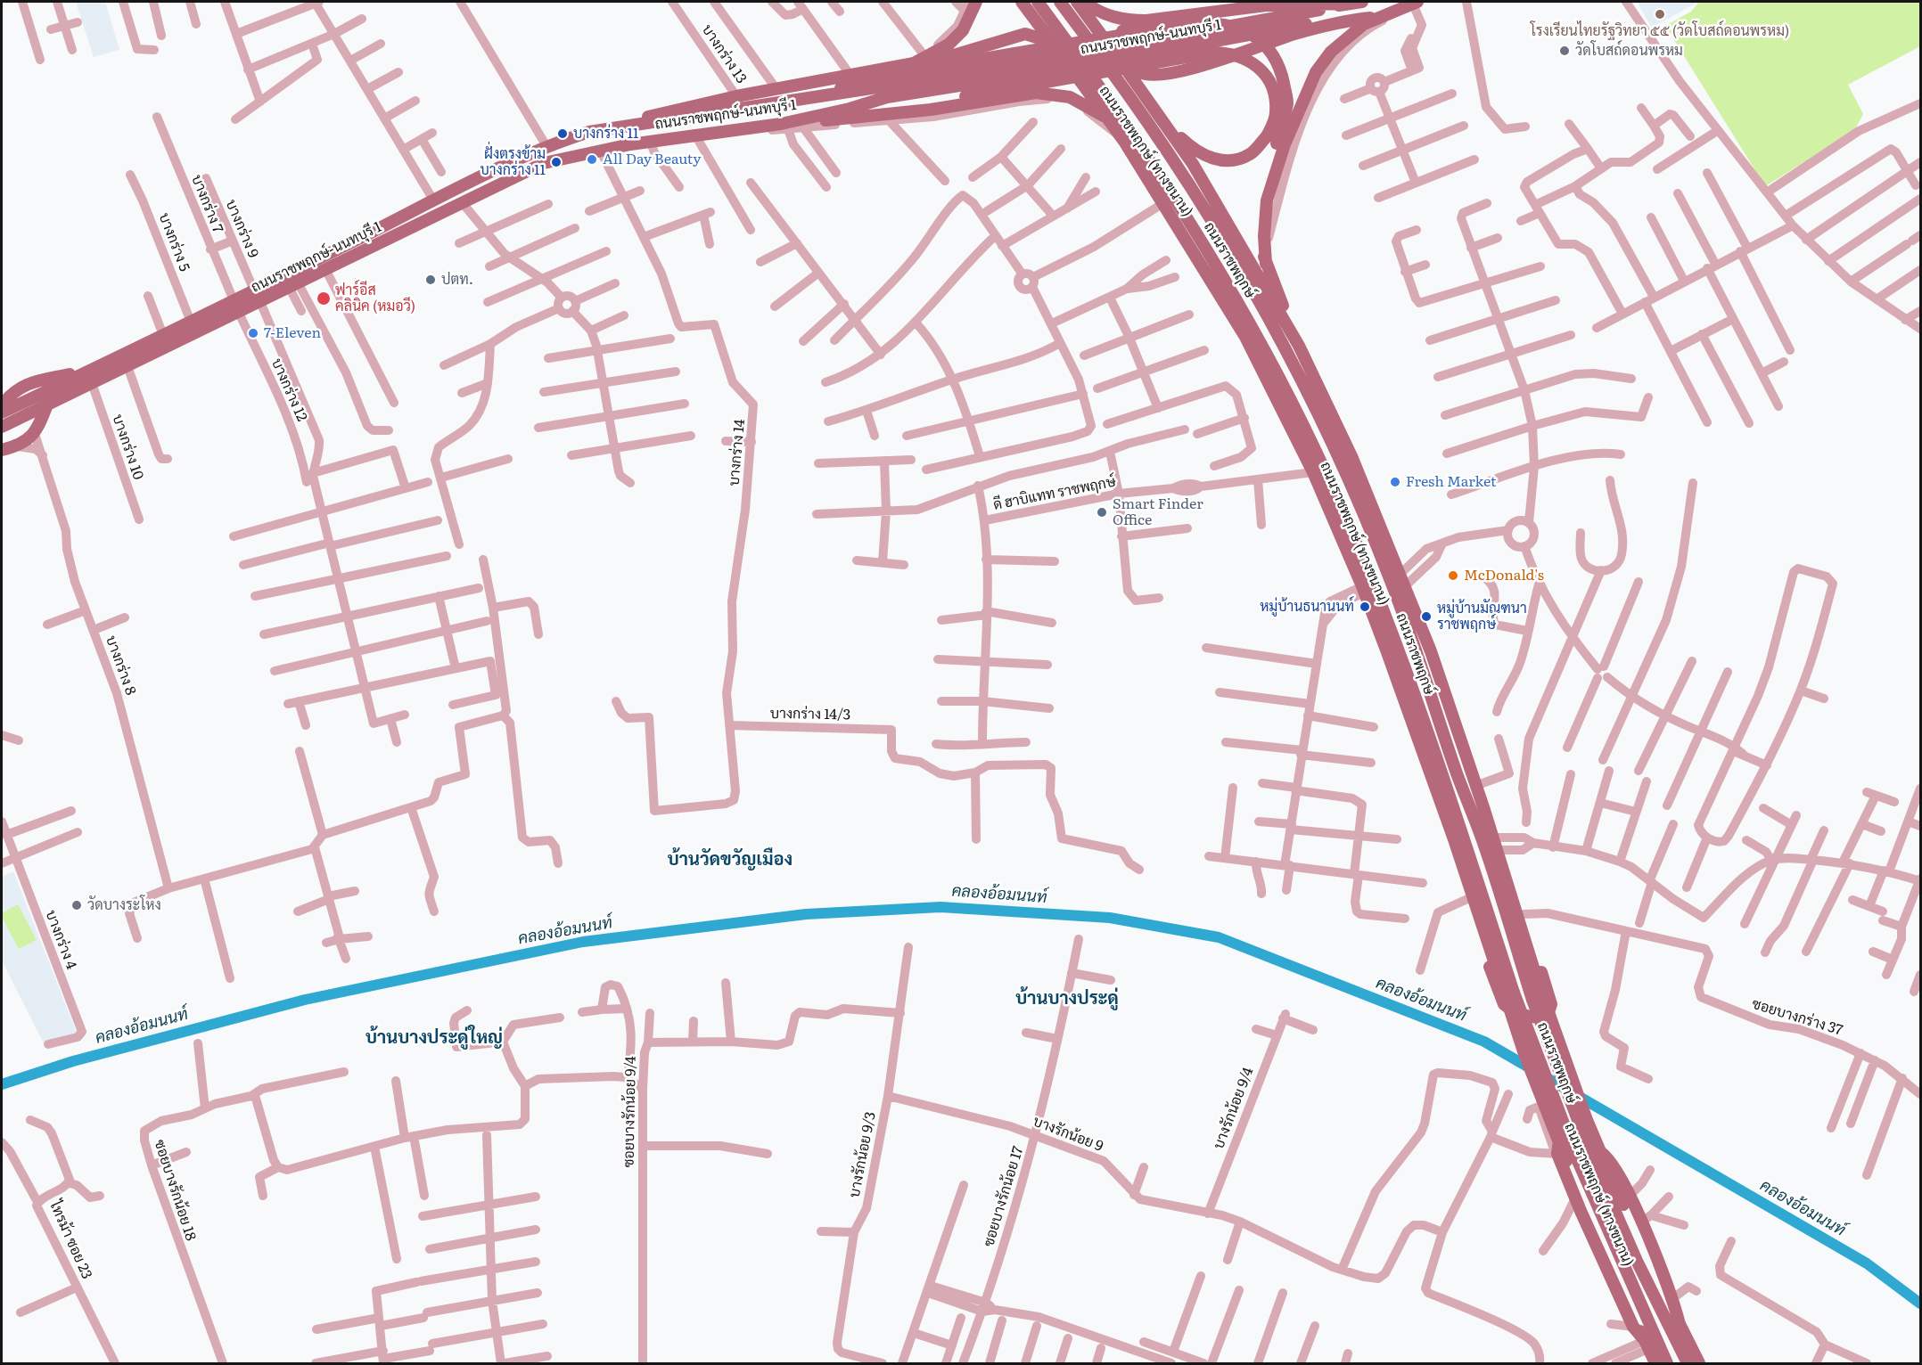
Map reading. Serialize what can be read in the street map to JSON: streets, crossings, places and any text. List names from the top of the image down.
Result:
{
  "streets": {
    "main road": ["ถนนราชพฤกษ์-นนทบุรี 1", "ถนนราชพฤกษ์ (ทางขนาน)", "ถนนราชพฤกษ์"],
    "street": [
      "บางกร่าง 13",
      "บางกร่าง 7",
      "บางกร่าง 9",
      "บางกร่าง 5",
      "บางกร่าง 12",
      "บางกร่าง 10",
      "บางกร่าง 14",
      "ดี ฮาบิแทท ราชพฤกษ์",
      "บางกร่าง 8",
      "บางกร่าง 14/3",
      "บางกร่าง 4",
      "ซอยบางกร่าง 37",
      "บางรักน้อย 9/4",
      "ซอยบางรักน้อย 9/4",
      "บางรักน้อย 9",
      "บางรักน้อย 9/3",
      "ซอยบางรักน้อย 18",
      "ซอยบางรักน้อย 17",
      "ไทรม้า ซอย 23"
    ]
  },
  "crossings": [
    ["ถนนราชพฤกษ์-นนทบุรี 1", "บางกร่าง 7"],
    ["ถนนราชพฤกษ์-นนทบุรี 1", "บางกร่าง 9"],
    ["ถนนราชพฤกษ์-นนทบุรี 1", "บางกร่าง 5"],
    ["ถนนราชพฤกษ์-นนทบุรี 1", "บางกร่าง 12"],
    ["ถนนราชพฤกษ์-นนทบุรี 1", "บางกร่าง 10"],
    ["ถนนราชพฤกษ์-นนทบุรี 1", "บางกร่าง 14"],
    ["ถนนราชพฤกษ์ (ทางขนาน)", "ถนนราชพฤกษ์"],
    ["ถนนราชพฤกษ์ (ทางขนาน)", "ดี ฮาบิแทท ราชพฤกษ์"],
    ["บางกร่าง 14", "บางกร่าง 14/3"],
    ["บางรักน้อย 9/4", "บางรักน้อย 9"],
    ["ซอยบางรักน้อย 9/4", "บางรักน้อย 9/3"],
    ["บางรักน้อย 9", "บางรักน้อย 9/3"],
    ["บางรักน้อย 9", "ซอยบางรักน้อย 17"]
  ],
  "districts": ["บ้านวัดขวัญเมือง", "บ้านบางประดู่", "บ้านบางประดู่ใหญ่"],
  "water": ["คลองอ้อมนนท์"],
  "places": [
    "โรงเรียนไทยรัฐวิทยา ๕๕ (วัดโบสถ์ดอนพรหม)",
    "วัดโบสถ์ดอนพรหม",
    "บางกร่าง 11",
    "All Day Beauty",
    "ฝั่งตรงข้าม บางกร่าง 11",
    "ปตท.",
    "ฟาร์อีส คลินิค (หมอวี)",
    "7-Eleven",
    "Fresh Market",
    "Smart Finder Office",
    "McDonald's",
    "หมู่บ้านธนานนท์",
    "หมู่บ้านมัณฑนา ราชพฤกษ์",
    "วัดบางระโหง"
  ]
}
